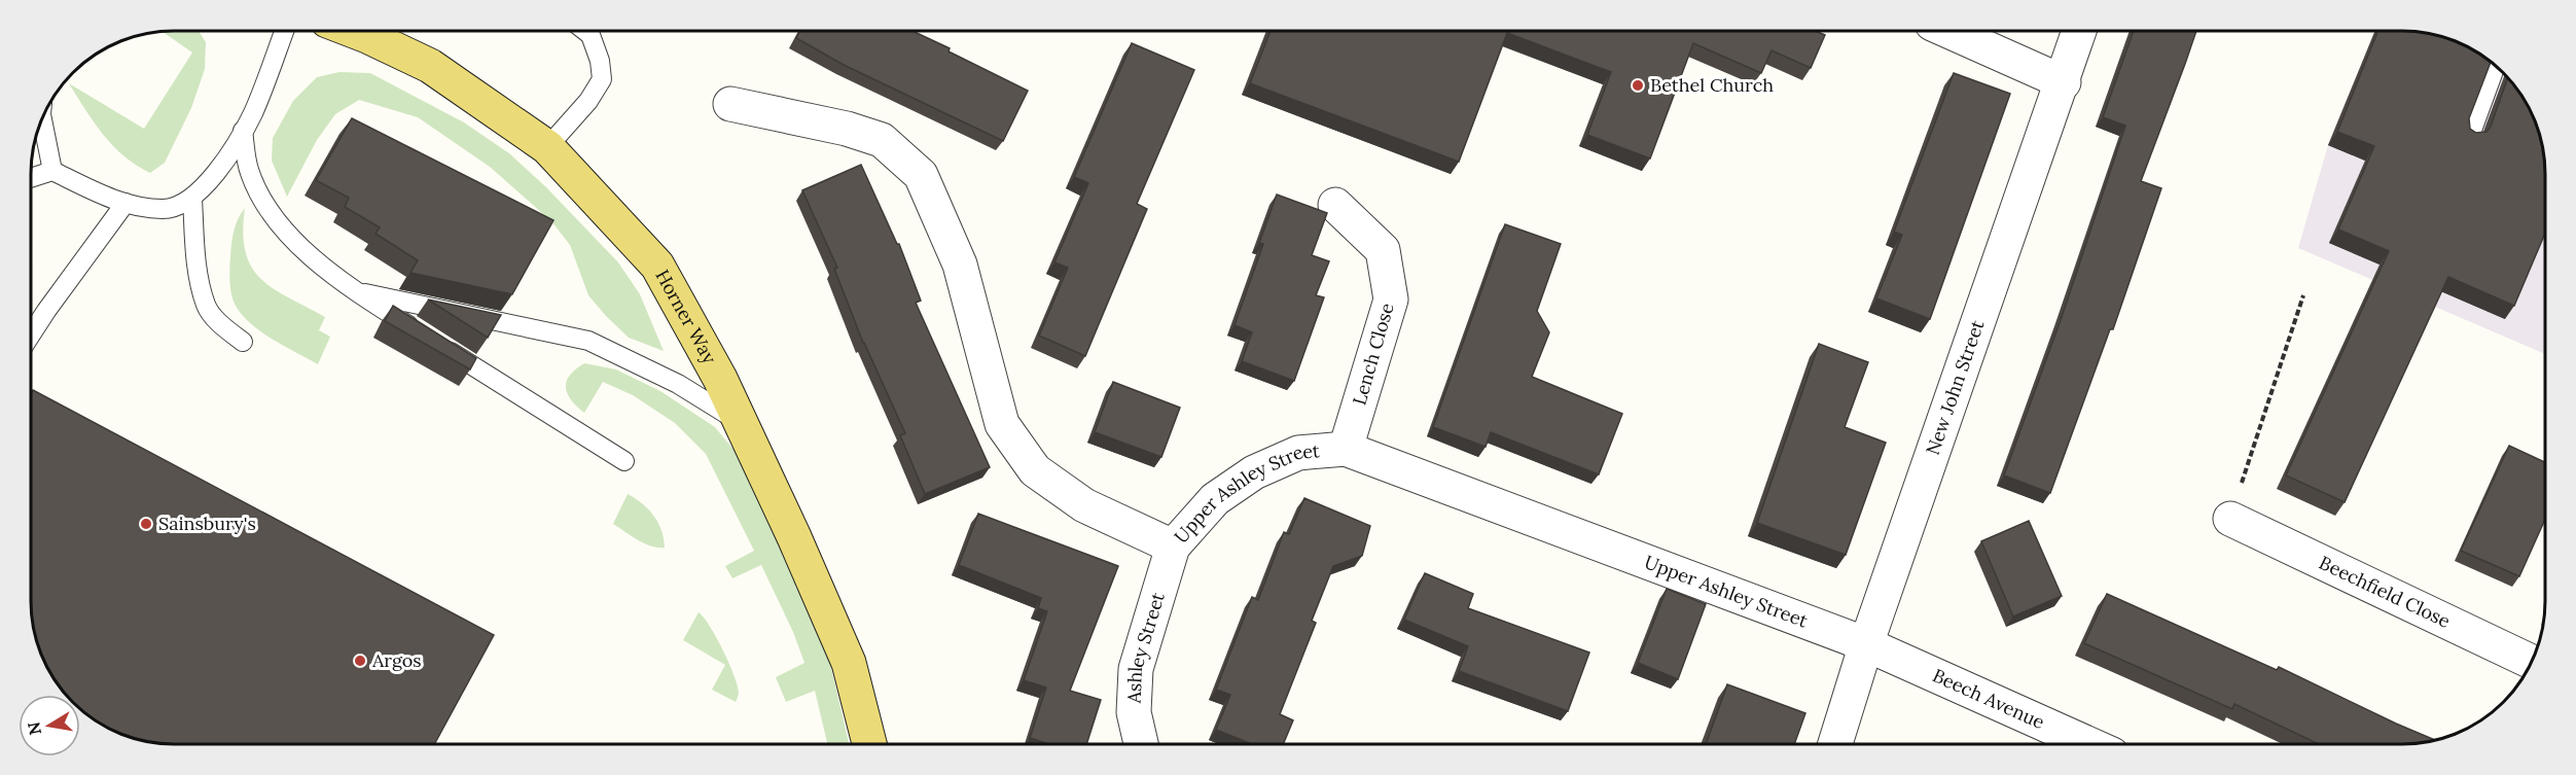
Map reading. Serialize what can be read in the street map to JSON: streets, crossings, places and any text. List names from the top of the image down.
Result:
{
  "streets": {
    "main road": ["Horner Way"],
    "street": [
      "Lench Close",
      "New John Street",
      "Upper Ashley Street",
      "Beechfield Close",
      "Ashley Street",
      "Beech Avenue"
    ]
  },
  "crossings": [
    ["Lench Close", "Upper Ashley Street"],
    ["New John Street", "Upper Ashley Street"],
    ["New John Street", "Beech Avenue"],
    ["Upper Ashley Street", "Ashley Street"],
    ["Upper Ashley Street", "Beech Avenue"]
  ],
  "places": ["Bethel Church", "Sainsbury's", "Argos"],
  "north": "left"
}
